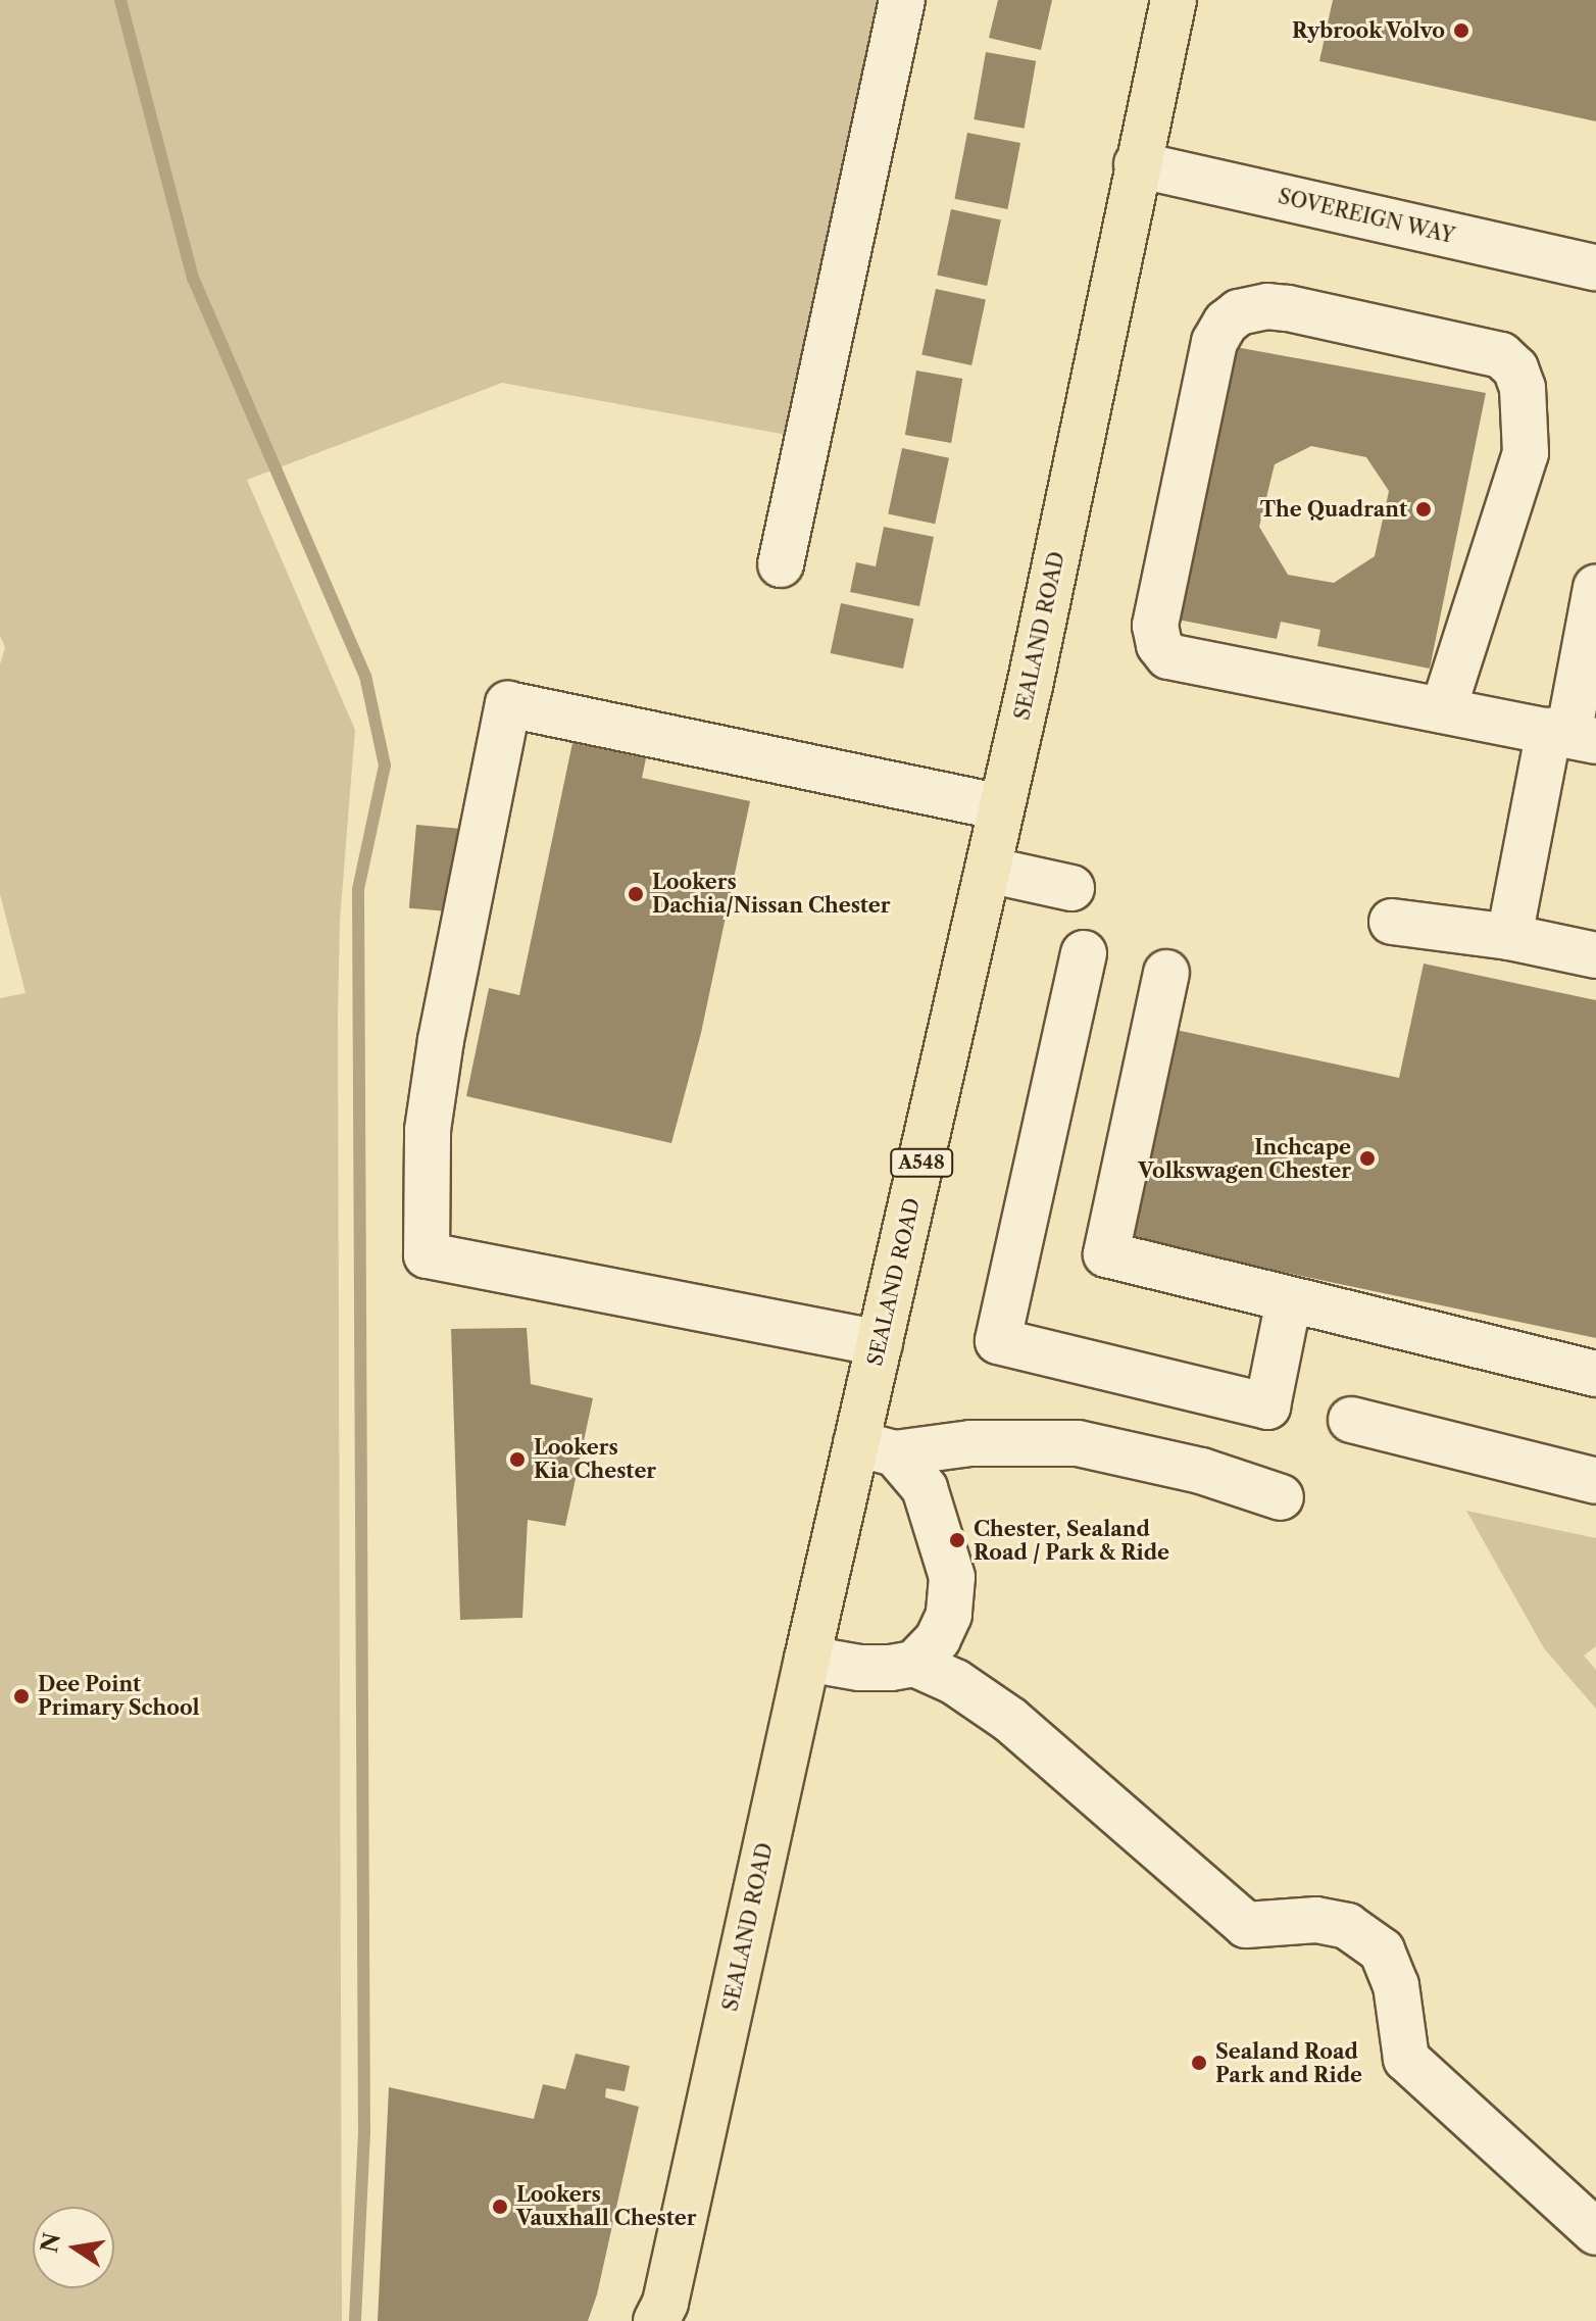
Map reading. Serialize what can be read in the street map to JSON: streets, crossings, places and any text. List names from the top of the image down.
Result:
{
  "streets": {
    "main road": ["SEALAND ROAD", "A548"],
    "street": ["SOVEREIGN WAY"]
  },
  "crossings": [
    ["SOVEREIGN WAY", "SEALAND ROAD"]
  ],
  "places": [
    "Rybrook Volvo",
    "The Quadrant",
    "Lookers Dachia/Nissan Chester",
    "Inchcape Volkswagen Chester",
    "Lookers Kia Chester",
    "Chester, Sealand Road / Park & Ride",
    "Dee Point Primary School",
    "Sealand Road Park and Ride",
    "Lookers Vauxhall Chester"
  ],
  "north": "left"
}
